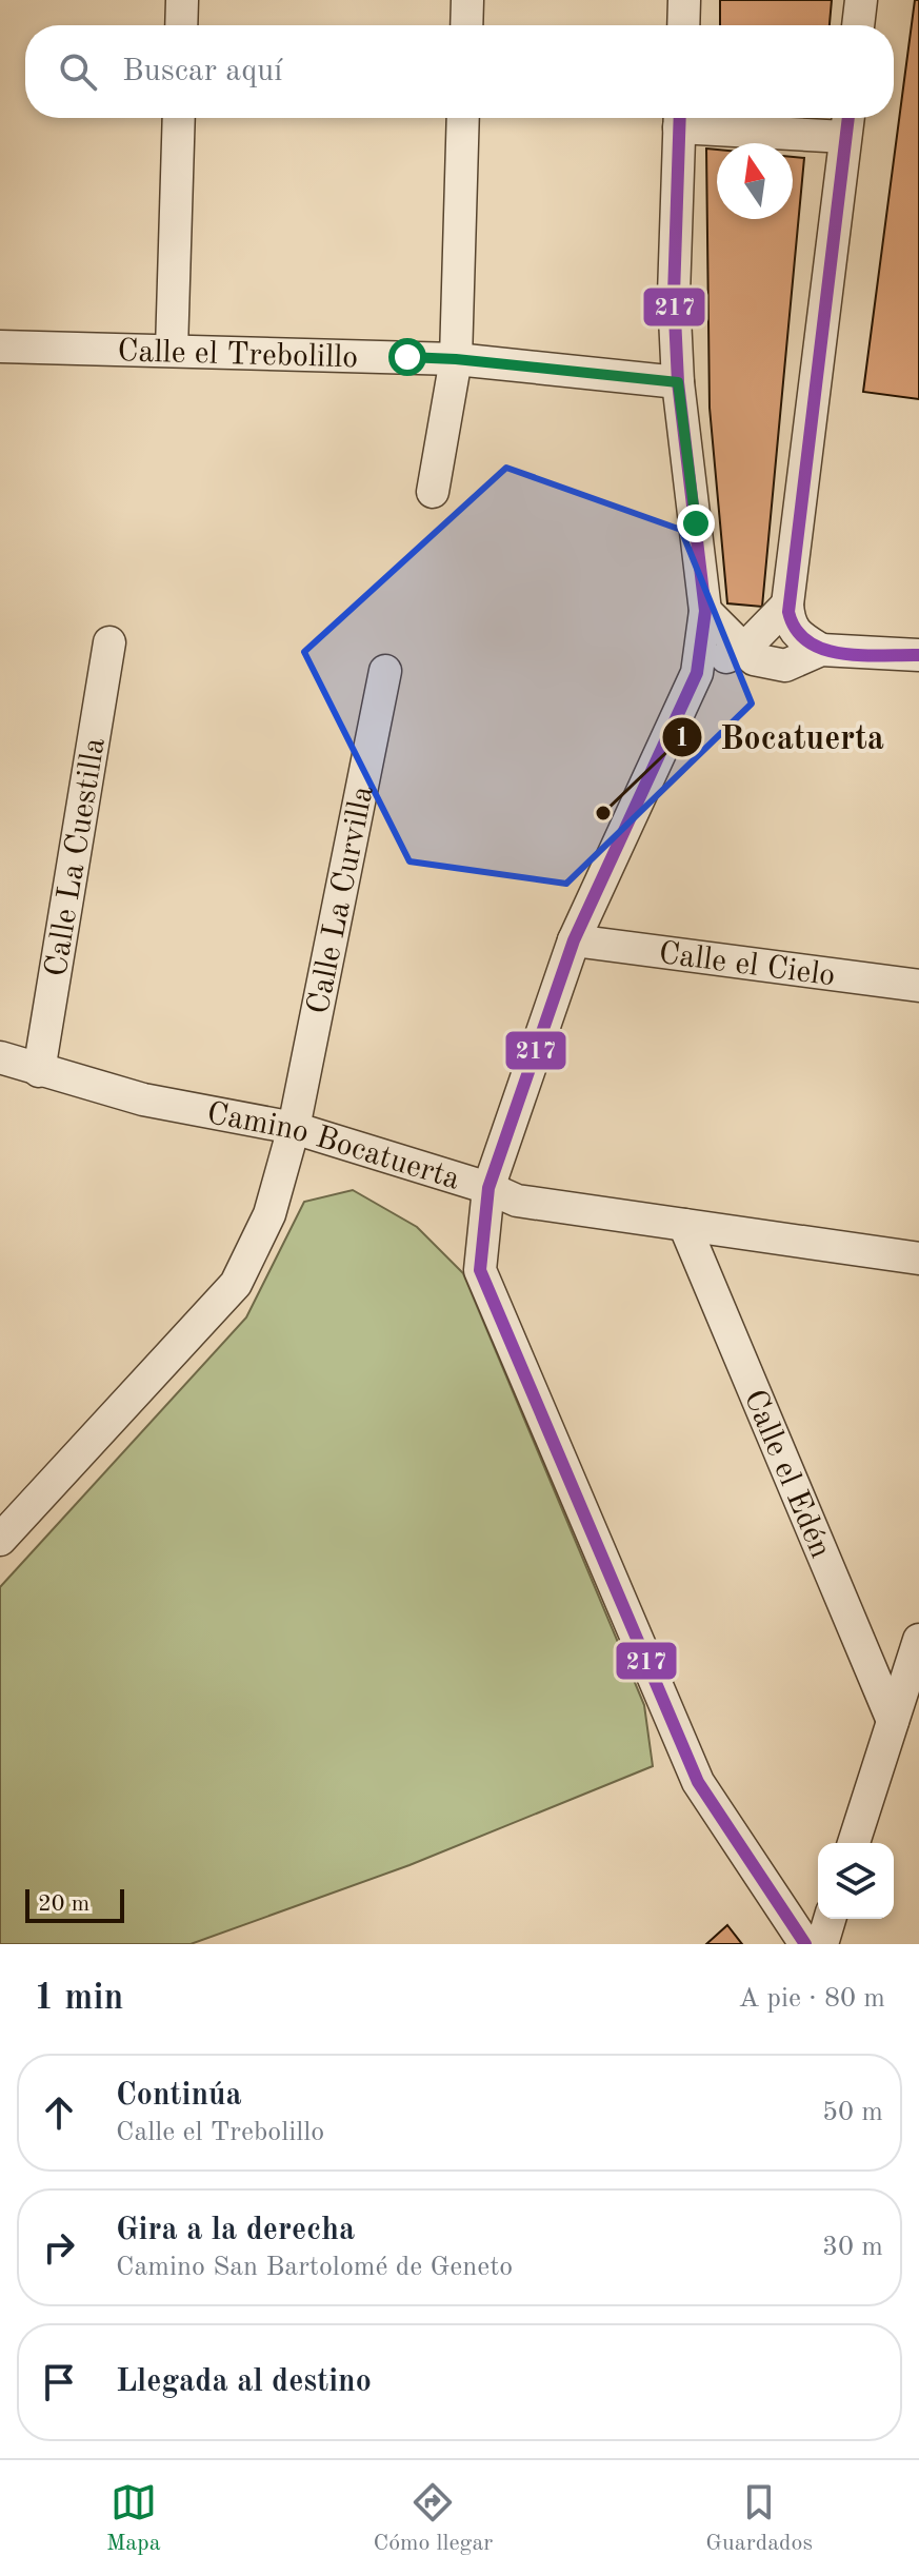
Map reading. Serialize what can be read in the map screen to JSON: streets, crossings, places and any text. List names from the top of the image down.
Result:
{
  "streets": {
    "street": [
      "Calle el Trebolillo",
      "Calle La Cuestilla",
      "Calle La Curvilla",
      "Calle el Cielo",
      "Camino Bocatuerta",
      "Calle el Edén"
    ]
  },
  "crossings": [
    ["Calle La Cuestilla", "Camino Bocatuerta"],
    ["Calle La Curvilla", "Camino Bocatuerta"],
    ["Camino Bocatuerta", "Calle el Edén"]
  ],
  "places": ["Bocatuerta"],
  "lines": ["transit line 217"],
  "scale_bar": "20 m",
  "north": "top",
  "page": {
    "search": "Buscar aquí",
    "scale": "20 m",
    "heading": ["1 min", "A pie · 80 m"],
    "list": [
      ["Continúa", "Calle el Trebolillo", "50 m"],
      ["Gira a la derecha", "Camino San Bartolomé de Geneto", "30 m"],
      "Llegada al destino"
    ],
    "nav": ["Mapa", "Cómo llegar", "Guardados"]
  }
}
